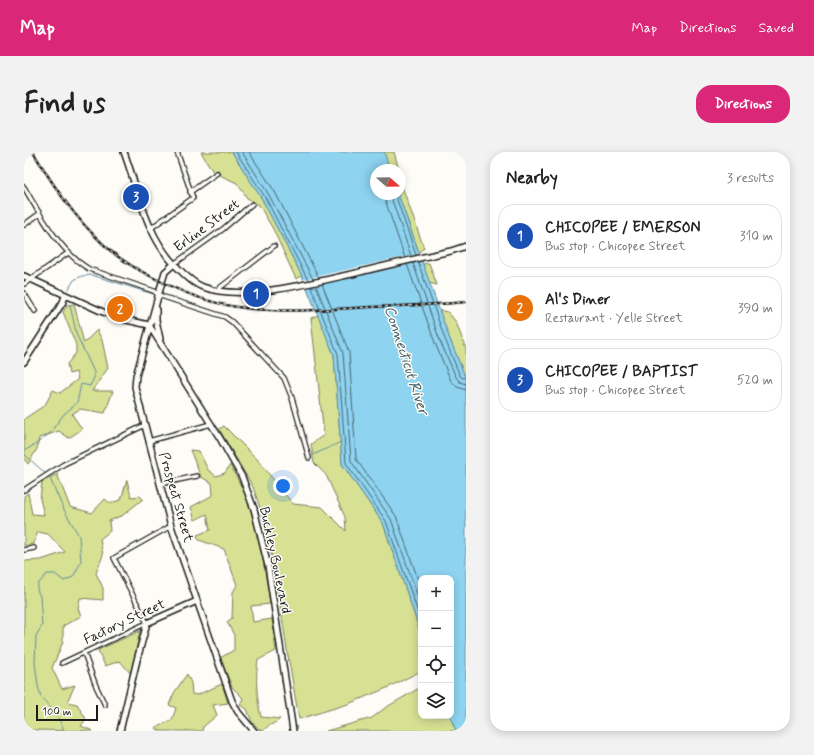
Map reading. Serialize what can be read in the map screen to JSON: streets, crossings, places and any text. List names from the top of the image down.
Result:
{
  "streets": {
    "main road": ["Prospect Street", "Buckley Boulevard", "Factory Street"],
    "street": ["Erline Street"]
  },
  "crossings": [
    ["Erline Street", "Prospect Street"],
    ["Prospect Street", "Buckley Boulevard"],
    ["Prospect Street", "Factory Street"]
  ],
  "water": ["Connecticut River"],
  "scale_bar": "100 m",
  "north": "right",
  "page": {
    "header": "Map",
    "nav": ["Map", "Directions", "Saved"],
    "buttons": "Directions",
    "title": "Find us",
    "heading": ["Nearby", "3 results"],
    "pins": ["3", "1", "2"],
    "list": [
      {
        "mark": "1",
        "name": "CHICOPEE / EMERSON",
        "note": "Bus stop · Chicopee Street",
        "value": "310 m"
      },
      {
        "mark": "2",
        "name": "Al's Diner",
        "note": "Restaurant · Yelle Street",
        "value": "390 m"
      },
      {
        "mark": "3",
        "name": "CHICOPEE / BAPTIST",
        "note": "Bus stop · Chicopee Street",
        "value": "520 m"
      }
    ],
    "map_buttons": ["+", "−"],
    "scale": "100 m"
  }
}
